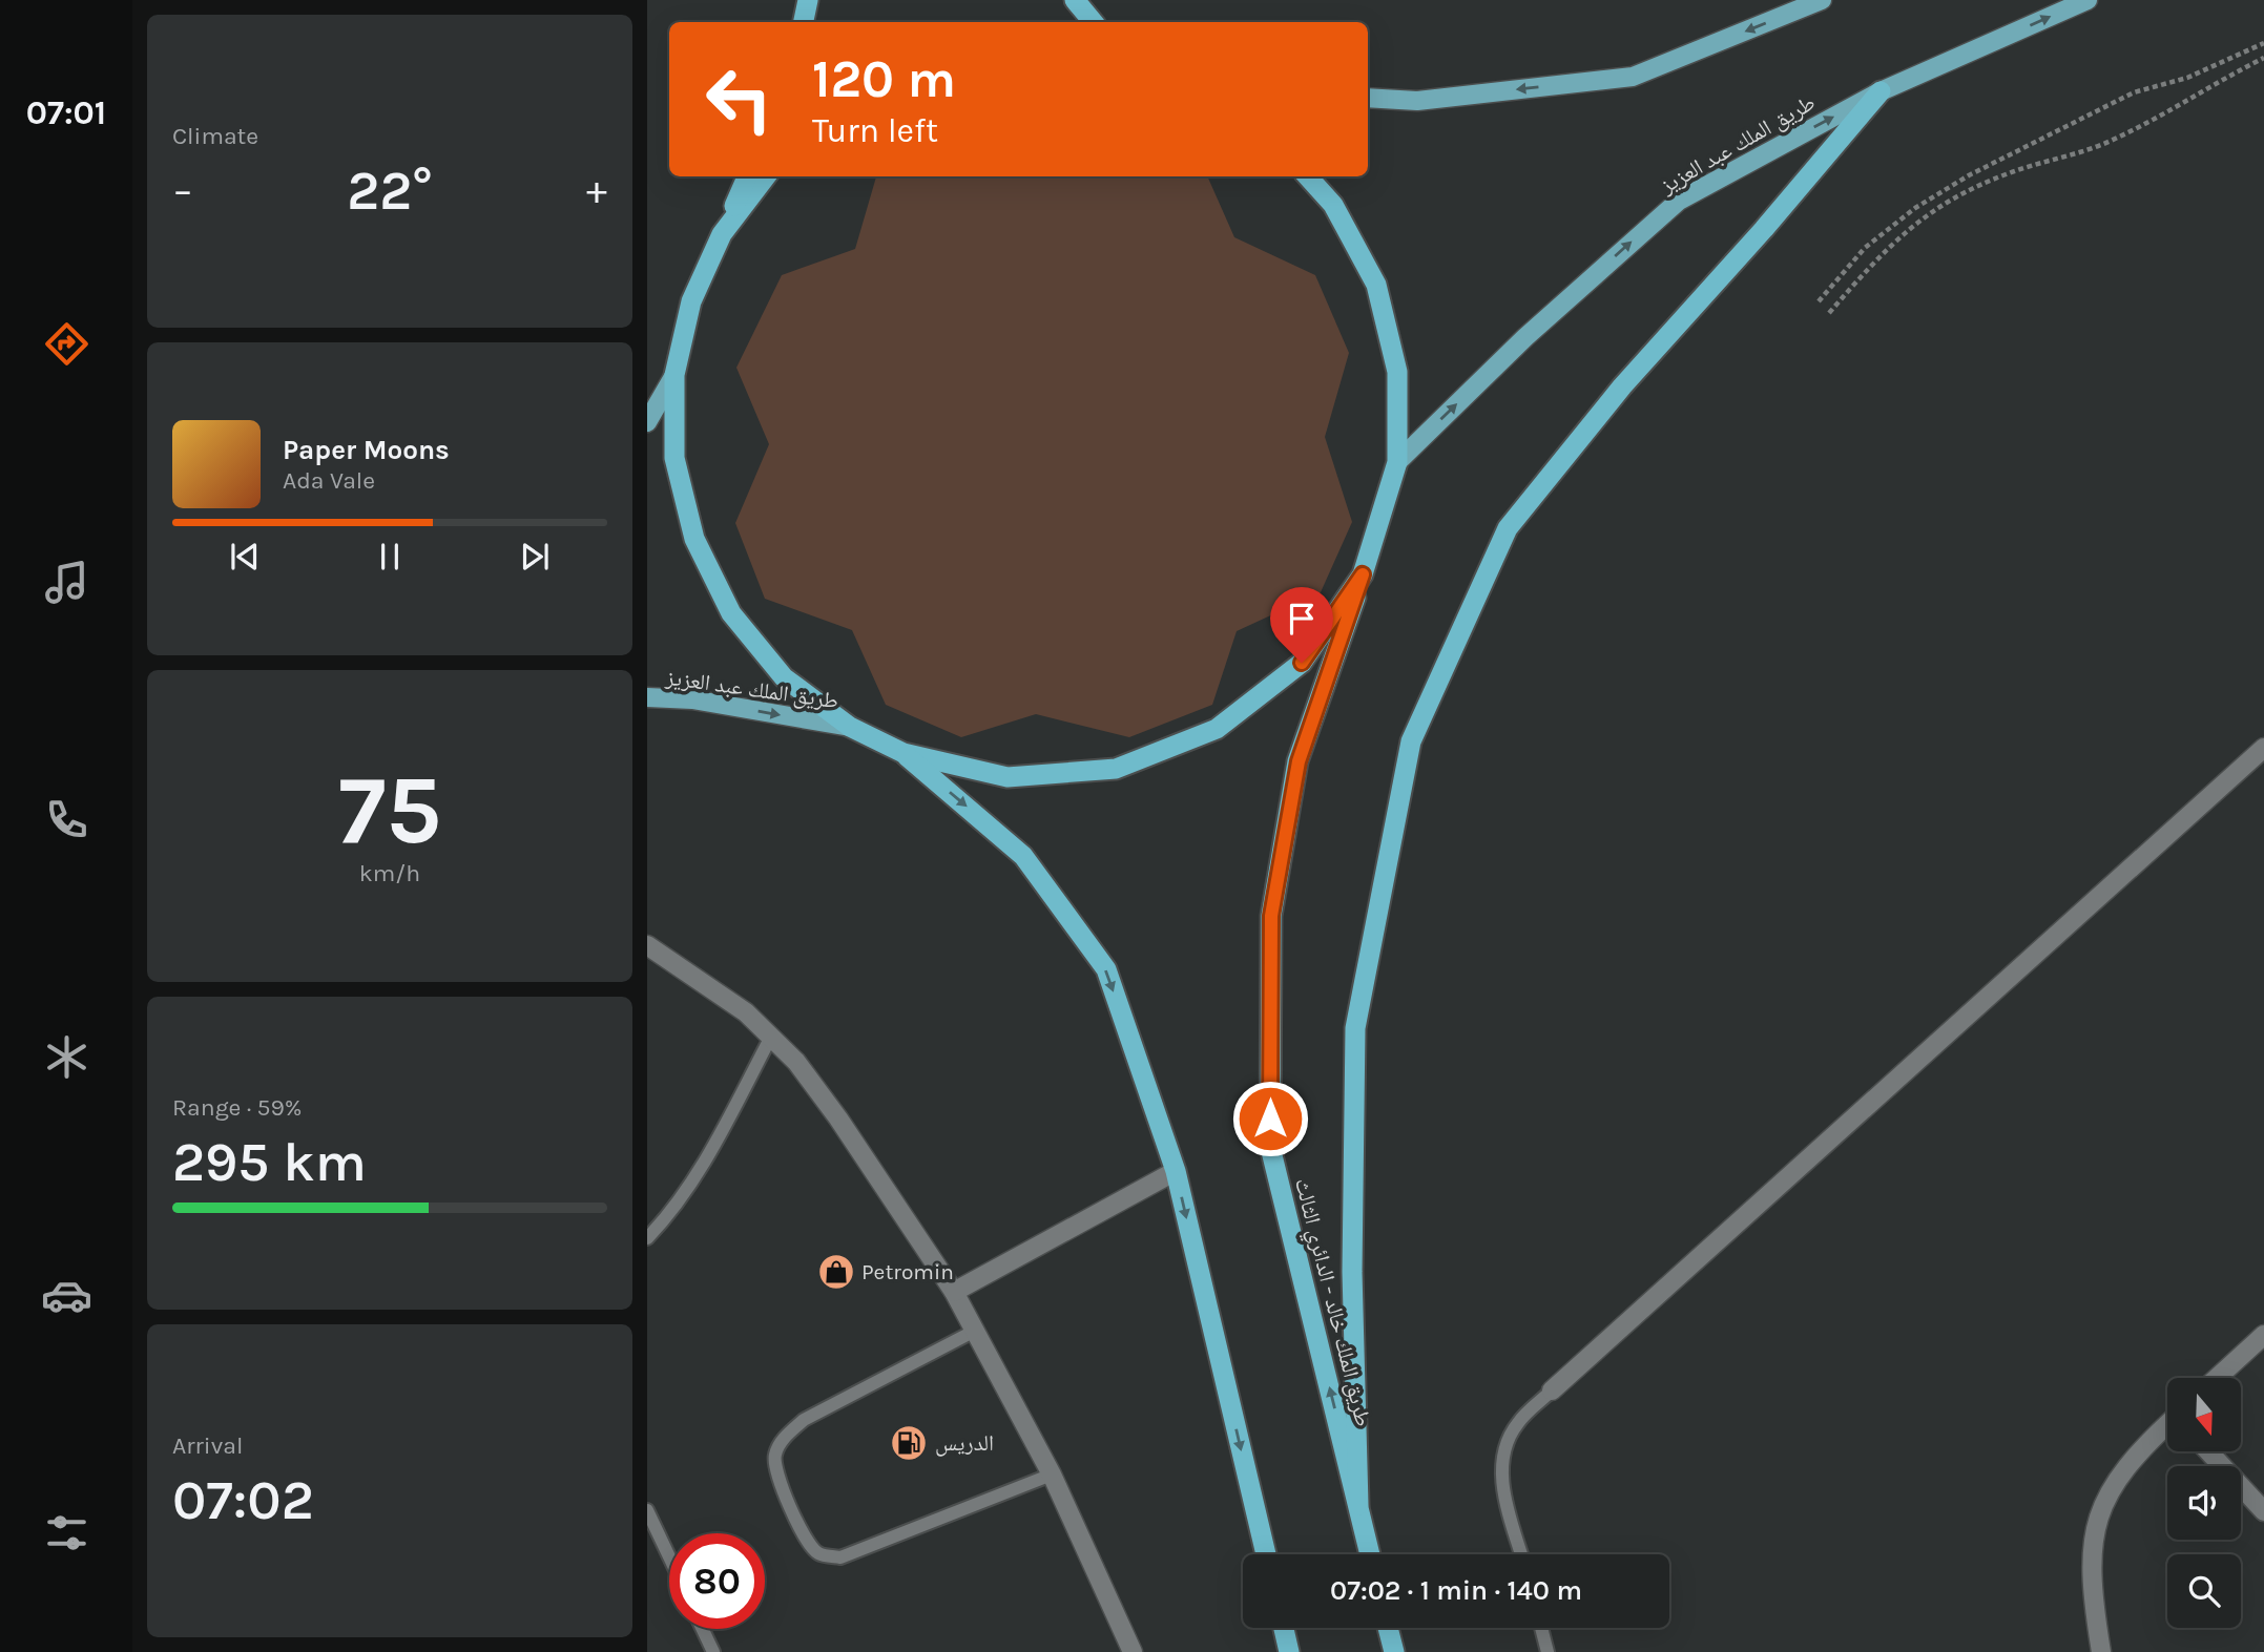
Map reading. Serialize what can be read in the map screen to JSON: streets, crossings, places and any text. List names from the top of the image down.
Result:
{
  "streets": {
    "highway": ["طريق الملك خالد - الدائري الثالث"],
    "main road": ["طريق الملك عبد العزيز"]
  },
  "crossings": [
    ["طريق الملك عبد العزيز", "طريق الملك خالد - الدائري الثالث"]
  ],
  "one_way": ["طريق الملك عبد العزيز"],
  "places": {
    "shop": ["Petromin"],
    "fuel station": ["الدريس"]
  },
  "north": "bottom",
  "page": {
    "tabs": "07:01",
    "tile": [
      "Climate",
      ["75", "km/h"],
      ["Range · 59%", "295 km"],
      ["Arrival", "07:02"]
    ],
    "turn": ["120 m", "Turn left"],
    "heat": ["−", "22°", "+"],
    "song": ["Paper Moons", "Ada Vale"],
    "limit": "80",
    "trip": "07:02 · 1 min · 140 m"
  }
}
